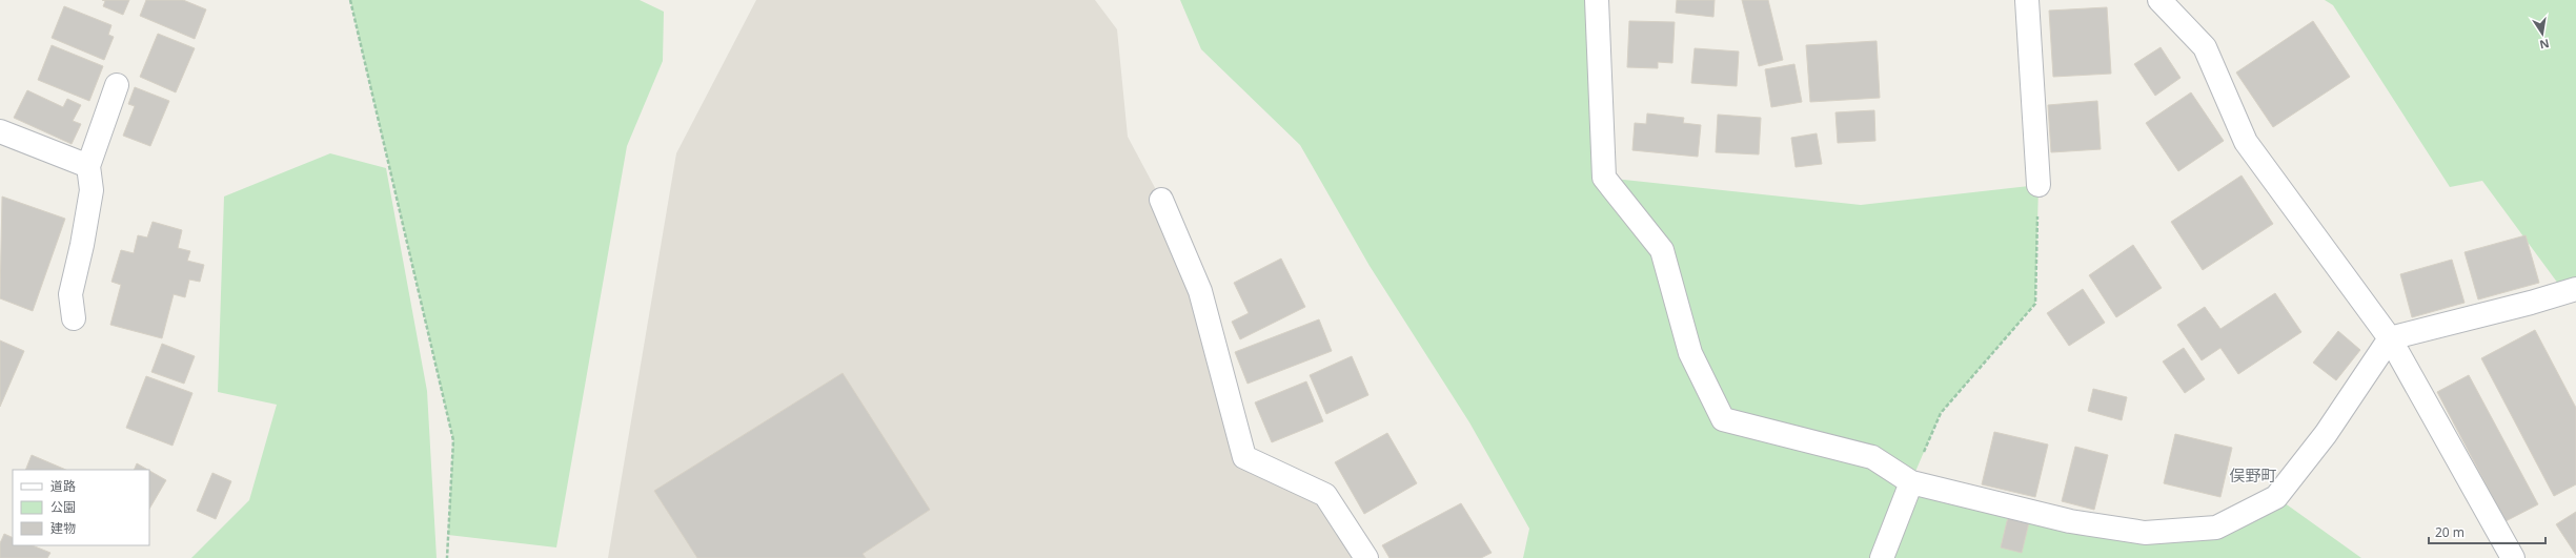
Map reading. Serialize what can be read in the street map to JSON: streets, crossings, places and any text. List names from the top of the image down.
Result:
{
  "districts": ["俣野町"],
  "legend": ["道路", "公園", "建物"],
  "scale_bar": "20 m",
  "north": "bottom"
}
